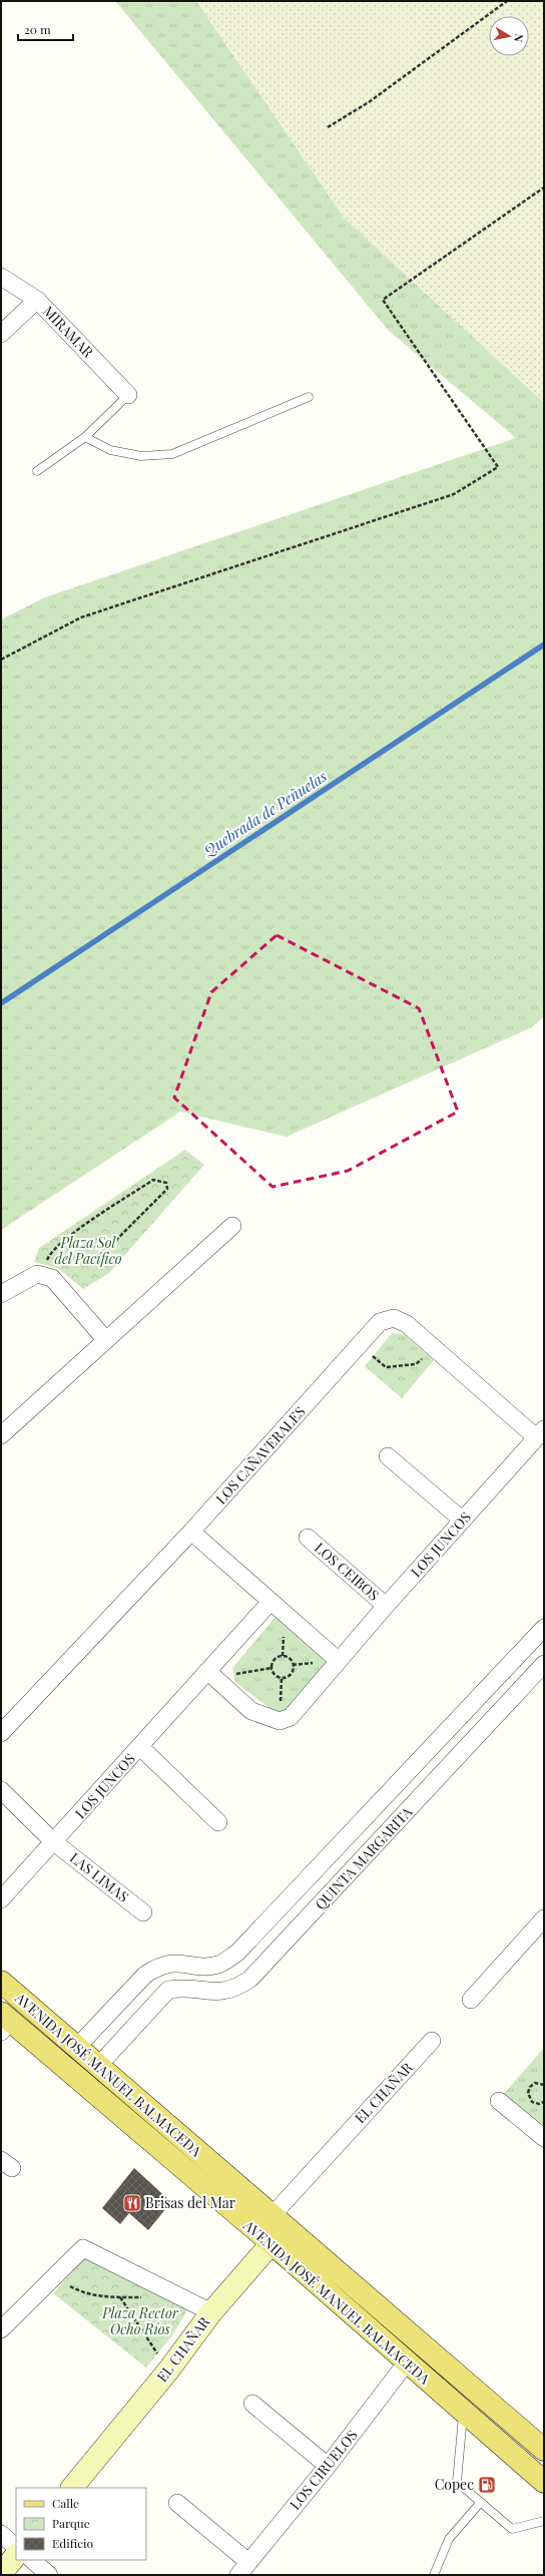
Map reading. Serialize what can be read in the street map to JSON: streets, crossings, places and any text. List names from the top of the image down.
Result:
{
  "streets": {
    "main road": ["AVENIDA JOSÉ MANUEL BALMACEDA"],
    "street": [
      "MIRAMAR",
      "LOS CAÑAVERALES",
      "LOS JUNCOS",
      "LOS CEIBOS",
      "QUINTA MARGARITA",
      "LAS LIMAS",
      "EL CHAÑAR",
      "LOS CIRUELOS"
    ]
  },
  "crossings": [
    ["LOS CAÑAVERALES", "LOS JUNCOS"],
    ["LOS JUNCOS", "LOS CEIBOS"],
    ["LOS JUNCOS", "LAS LIMAS"],
    ["QUINTA MARGARITA", "AVENIDA JOSÉ MANUEL BALMACEDA"],
    ["AVENIDA JOSÉ MANUEL BALMACEDA", "EL CHAÑAR"],
    ["AVENIDA JOSÉ MANUEL BALMACEDA", "LOS CIRUELOS"]
  ],
  "water": ["Quebrada de Peñuelas"],
  "parks": ["Plaza Sol del Pacífico", "Plaza Rector Ocho Ríos"],
  "places": {
    "restaurant": ["Brisas del Mar"],
    "fuel station": ["Copec"]
  },
  "legend": ["Calle", "Parque", "Edificio"],
  "scale_bar": "20 m",
  "north": "right"
}
